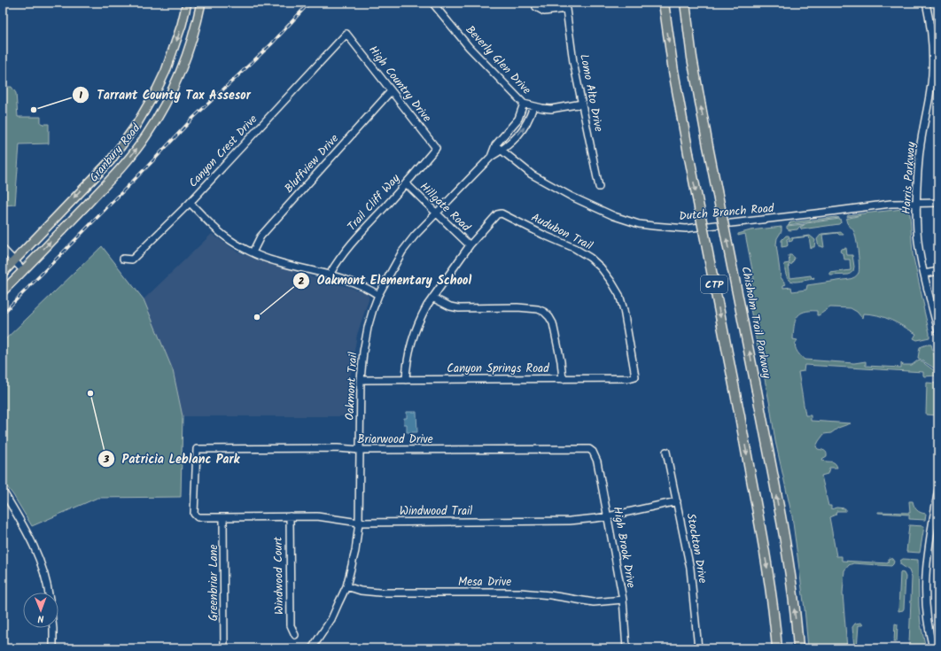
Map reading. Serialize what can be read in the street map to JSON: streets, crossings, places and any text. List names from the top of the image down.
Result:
{
  "streets": {
    "highway": ["CTP", "Chisholm Trail Parkway"],
    "main road": ["Granbury Road"],
    "street": [
      "Beverly Glen Drive",
      "High Country Drive",
      "Lomo Alto Drive",
      "Canyon Crest Drive",
      "Bluffview Drive",
      "Harris Parkway",
      "Trail Cliff Way",
      "Hillgate Road",
      "Dutch Branch Road",
      "Audubon Trail",
      "Canyon Springs Road",
      "Oakmont Trail",
      "Briarwood Drive",
      "Windwood Trail",
      "High Brook Drive",
      "Stockton Drive",
      "Windwood Court",
      "Mesa Drive",
      "Greenbriar Lane"
    ]
  },
  "crossings": [
    ["Beverly Glen Drive", "Lomo Alto Drive"],
    ["Beverly Glen Drive", "Oakmont Trail"],
    ["High Country Drive", "Canyon Crest Drive"],
    ["High Country Drive", "Bluffview Drive"],
    ["High Country Drive", "Trail Cliff Way"],
    ["Harris Parkway", "Dutch Branch Road"],
    ["Trail Cliff Way", "Hillgate Road"],
    ["Hillgate Road", "Audubon Trail"],
    ["Hillgate Road", "Oakmont Trail"],
    ["Dutch Branch Road", "Oakmont Trail"],
    ["Audubon Trail", "Canyon Springs Road"],
    ["Canyon Springs Road", "Oakmont Trail"],
    ["Oakmont Trail", "Briarwood Drive"],
    ["Oakmont Trail", "Windwood Trail"],
    ["Oakmont Trail", "Mesa Drive"],
    ["Briarwood Drive", "Windwood Trail"],
    ["Briarwood Drive", "High Brook Drive"],
    ["Windwood Trail", "High Brook Drive"],
    ["Windwood Trail", "Stockton Drive"],
    ["Windwood Trail", "Windwood Court"],
    ["Windwood Trail", "Greenbriar Lane"],
    ["High Brook Drive", "Mesa Drive"]
  ],
  "places": ["Tarrant County Tax Assesor", "Oakmont Elementary School", "Patricia Leblanc Park"],
  "north": "bottom"
}
